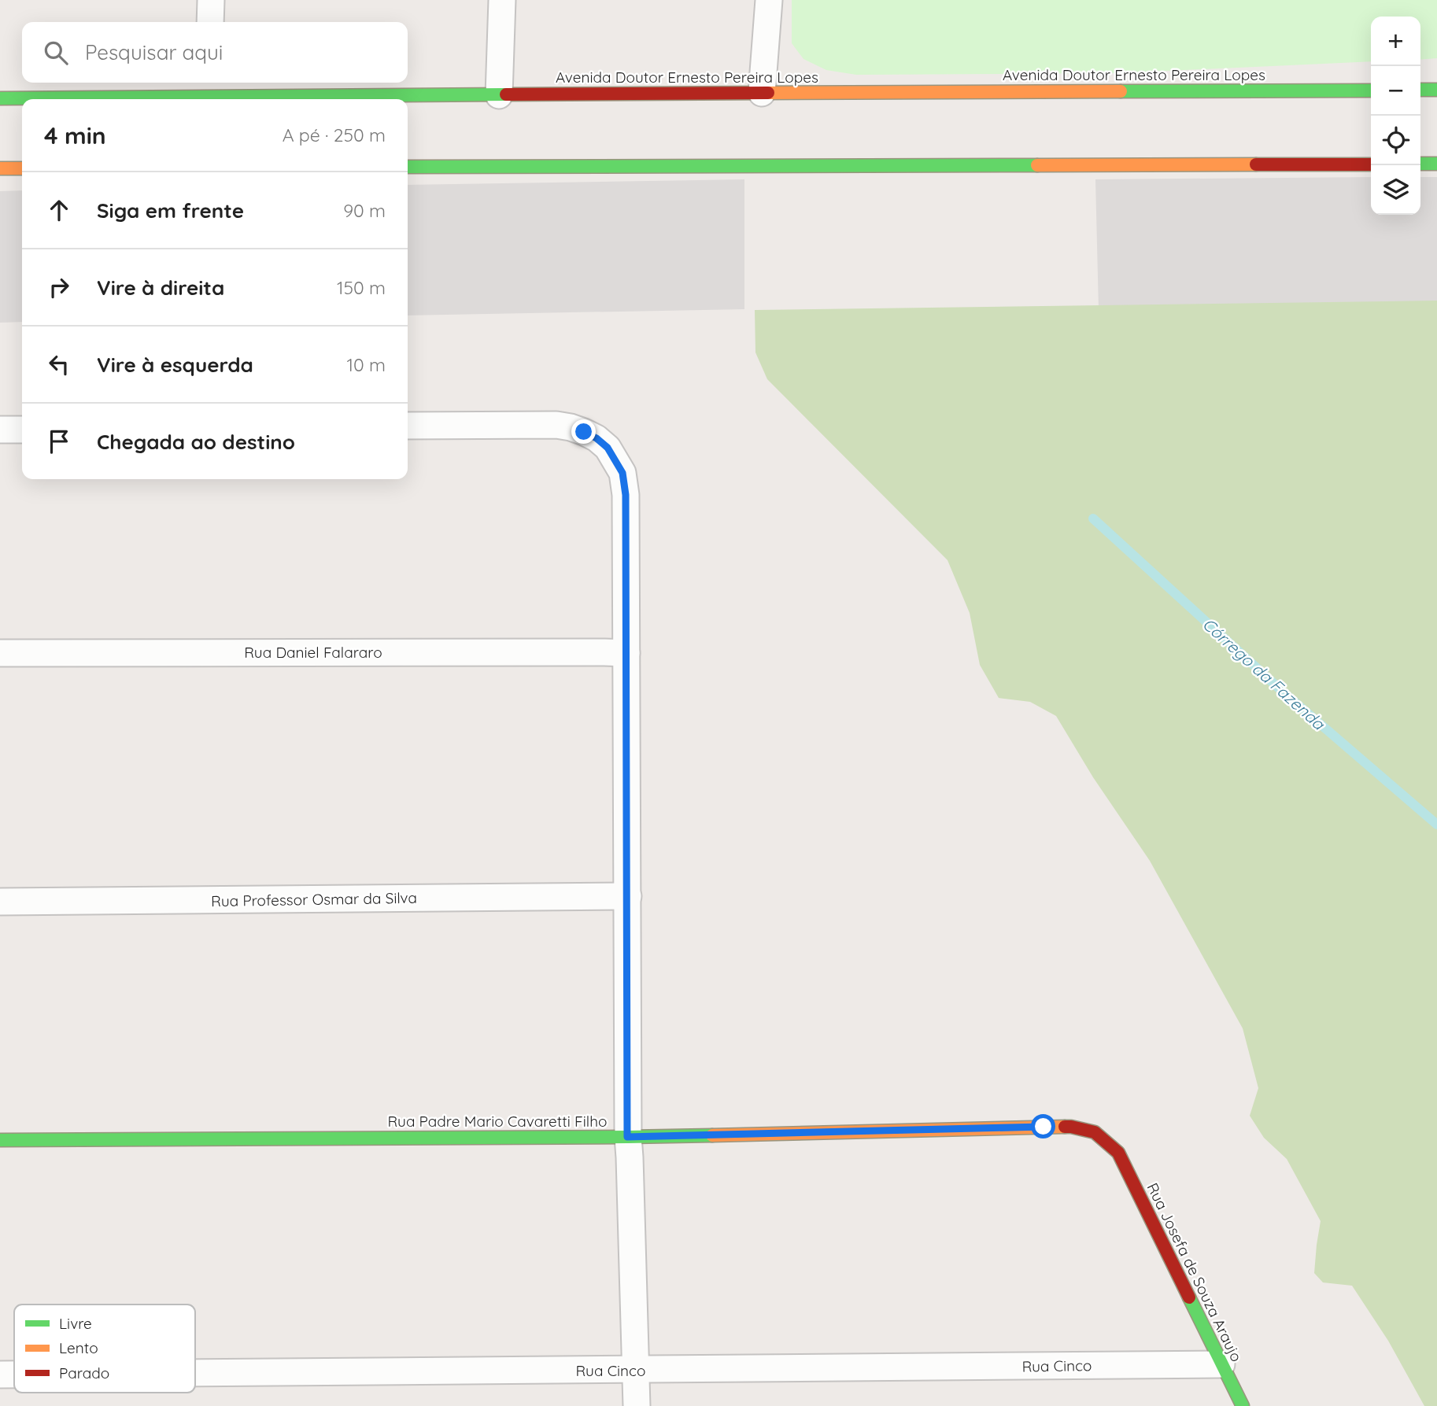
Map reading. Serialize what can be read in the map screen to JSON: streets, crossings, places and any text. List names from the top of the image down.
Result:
{
  "streets": {
    "street": [
      "Avenida Doutor Ernesto Pereira Lopes",
      "Rua Daniel Falararo",
      "Rua Professor Osmar da Silva",
      "Rua Padre Mario Cavaretti Filho",
      "Rua Josefa de Souza Araujo",
      "Rua Cinco"
    ]
  },
  "crossings": [
    ["Rua Padre Mario Cavaretti Filho", "Rua Josefa de Souza Araujo"],
    ["Rua Josefa de Souza Araujo", "Rua Cinco"]
  ],
  "water": ["Córrego da Fazenda"],
  "legend": ["Livre", "Lento", "Parado"],
  "page": {
    "map_buttons": ["+", "−"],
    "search": "Pesquisar aqui",
    "heading": ["4 min", "A pé · 250 m"],
    "list": [
      ["Siga em frente", "90 m"],
      ["Vire à direita", "150 m"],
      ["Vire à esquerda", "10 m"],
      "Chegada ao destino"
    ]
  }
}
